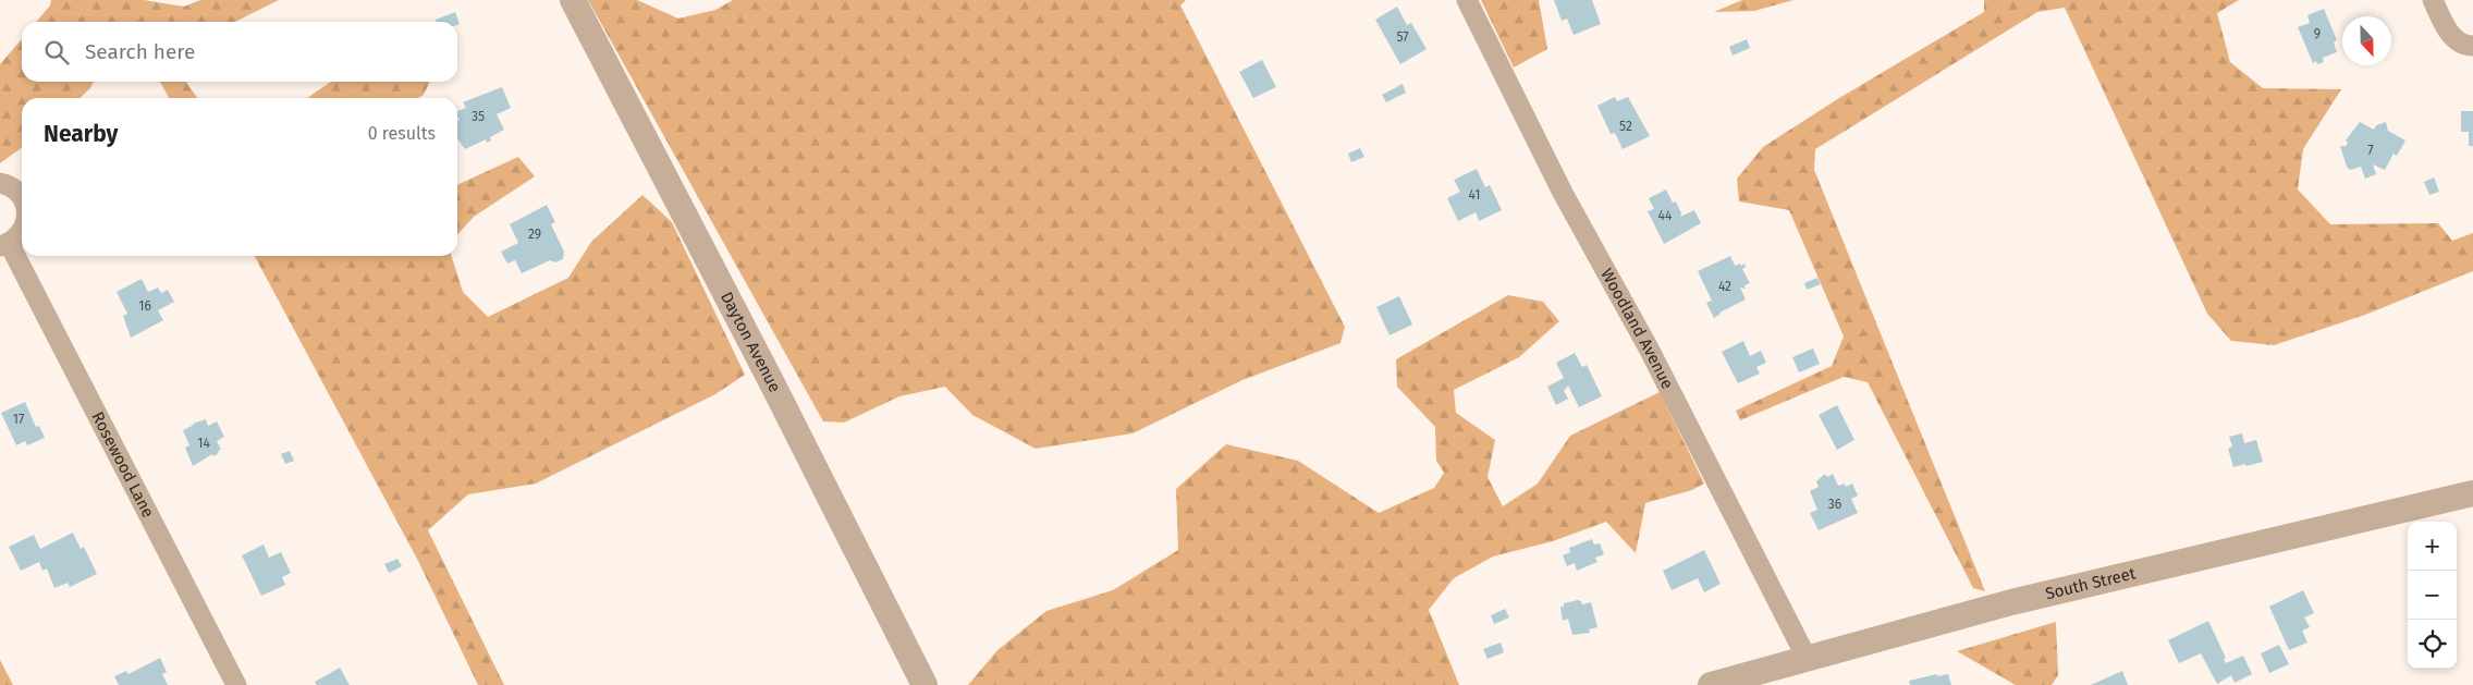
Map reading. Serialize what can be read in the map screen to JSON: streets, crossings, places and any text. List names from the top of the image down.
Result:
{
  "streets": {
    "street": [
      "Woodland Avenue",
      "Dayton Avenue",
      "Rosewood Lane",
      "South Street"
    ]
  },
  "crossings": [
    ["Woodland Avenue", "South Street"]
  ],
  "house_numbers": [
    "9",
    "57",
    "35",
    "52",
    "7",
    "41",
    "44",
    "29",
    "42",
    "16",
    "17",
    "14",
    "36"
  ],
  "north": "bottom",
  "page": {
    "search": "Search here",
    "heading": ["Nearby", "0 results"],
    "map_buttons": ["+", "−"]
  }
}
